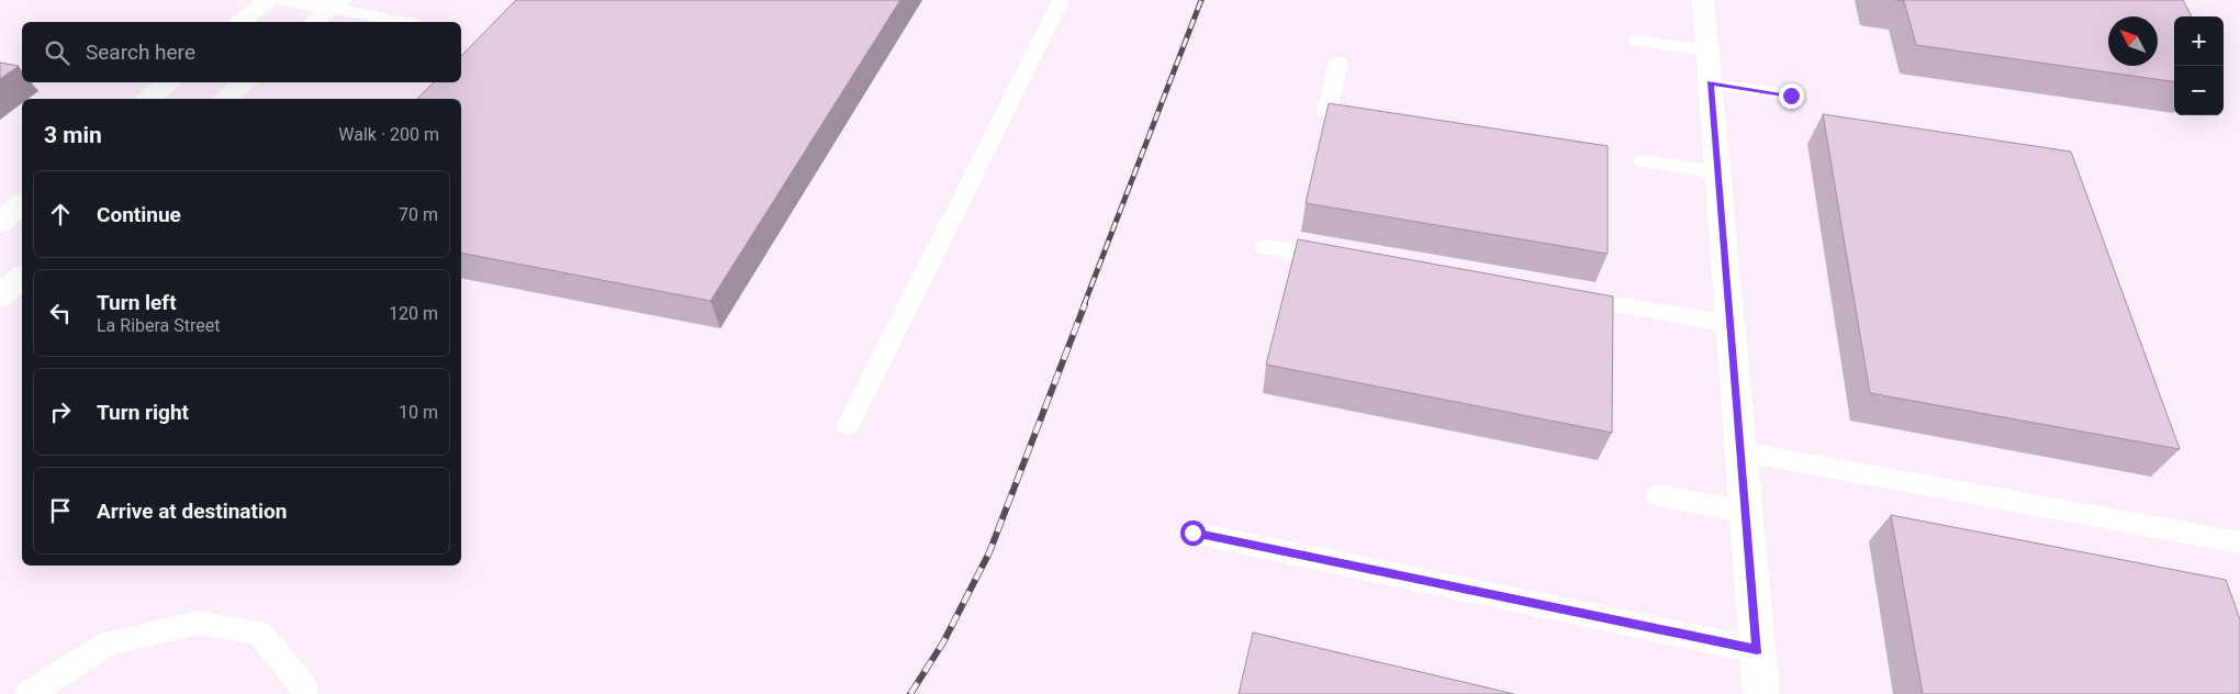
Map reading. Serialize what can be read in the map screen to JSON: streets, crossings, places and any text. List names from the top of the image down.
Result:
{
  "north": "top left",
  "page": {
    "map_buttons": ["+", "−"],
    "search": "Search here",
    "heading": ["3 min", "Walk · 200 m"],
    "list": [
      ["Continue", "70 m"],
      ["Turn left", "La Ribera Street", "120 m"],
      ["Turn right", "10 m"],
      "Arrive at destination"
    ]
  }
}
